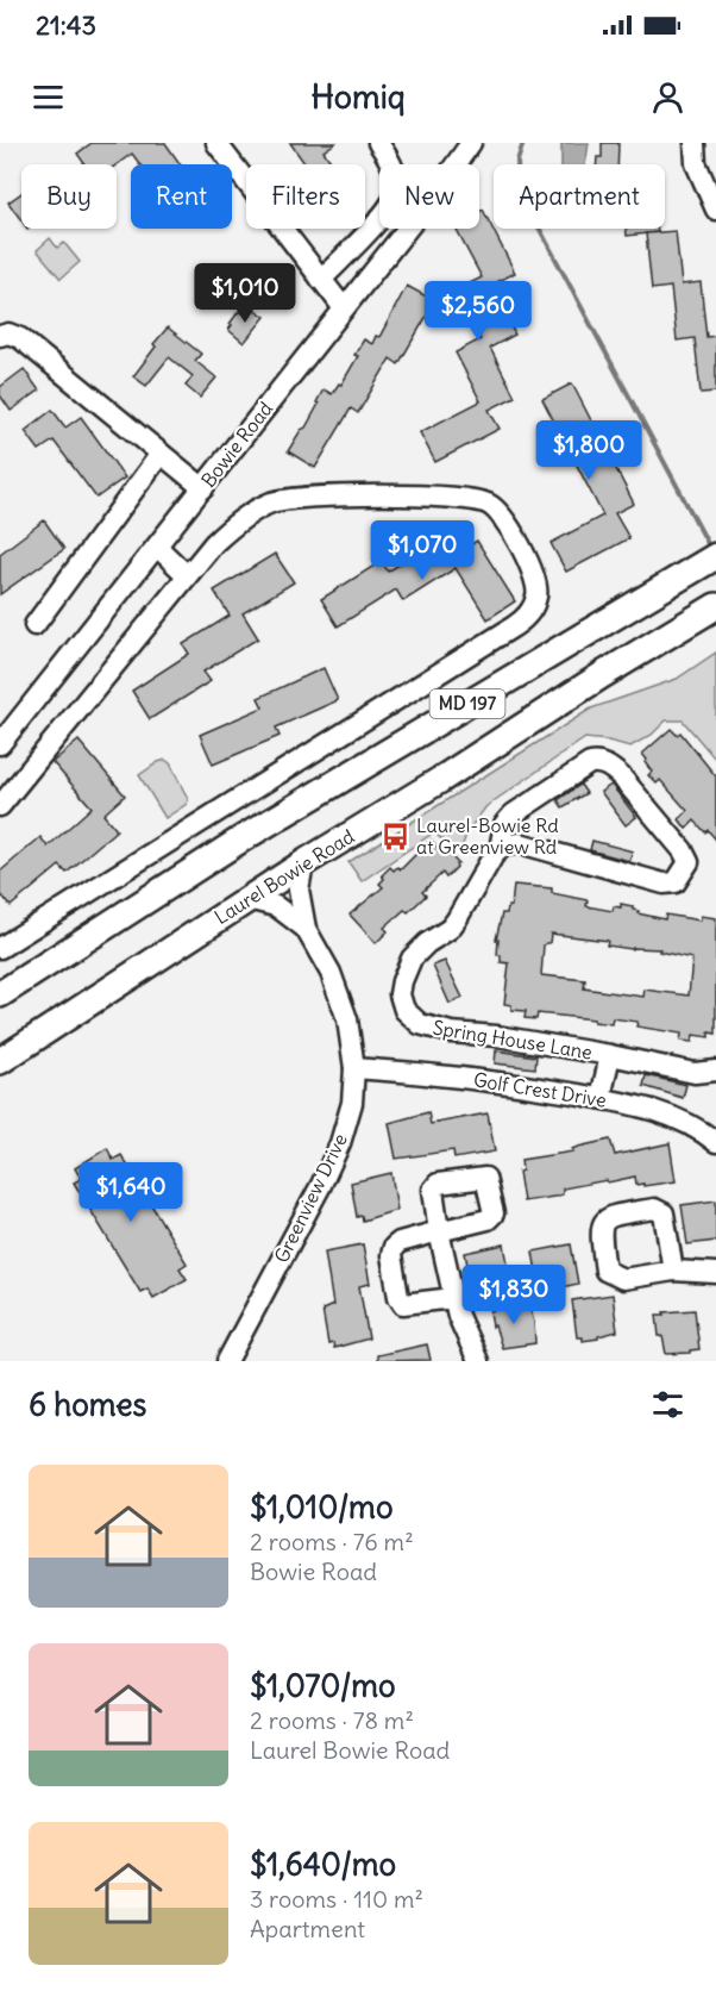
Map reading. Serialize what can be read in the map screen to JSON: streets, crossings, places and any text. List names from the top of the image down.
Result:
{
  "streets": {
    "main road": ["MD 197", "Laurel Bowie Road"],
    "street": [
      "Bowie Road",
      "Spring House Lane",
      "Golf Crest Drive",
      "Greenview Drive"
    ]
  },
  "crossings": [
    ["Laurel Bowie Road", "Greenview Drive"],
    ["Spring House Lane", "Golf Crest Drive"],
    ["Golf Crest Drive", "Greenview Drive"]
  ],
  "places": {
    "bus stop": ["Laurel-Bowie Rd at Greenview Rd"]
  },
  "page": {
    "status": "21:43",
    "header": "Homiq",
    "chip": [
      "Buy",
      "Rent",
      "Filters",
      "New",
      "Apartment"
    ],
    "price": [
      "$1,010",
      "$2,560",
      "$1,800",
      "$1,070",
      "$1,640",
      "$1,830"
    ],
    "heading": "6 homes",
    "list": [
      {
        "name": "$1,010/mo",
        "note": "2 rooms · 76 m² · Bowie Road"
      },
      {
        "name": "$1,070/mo",
        "note": "2 rooms · 78 m² · Laurel Bowie Road"
      },
      {
        "name": "$1,640/mo",
        "note": "3 rooms · 110 m² · Apartment"
      }
    ]
  }
}
